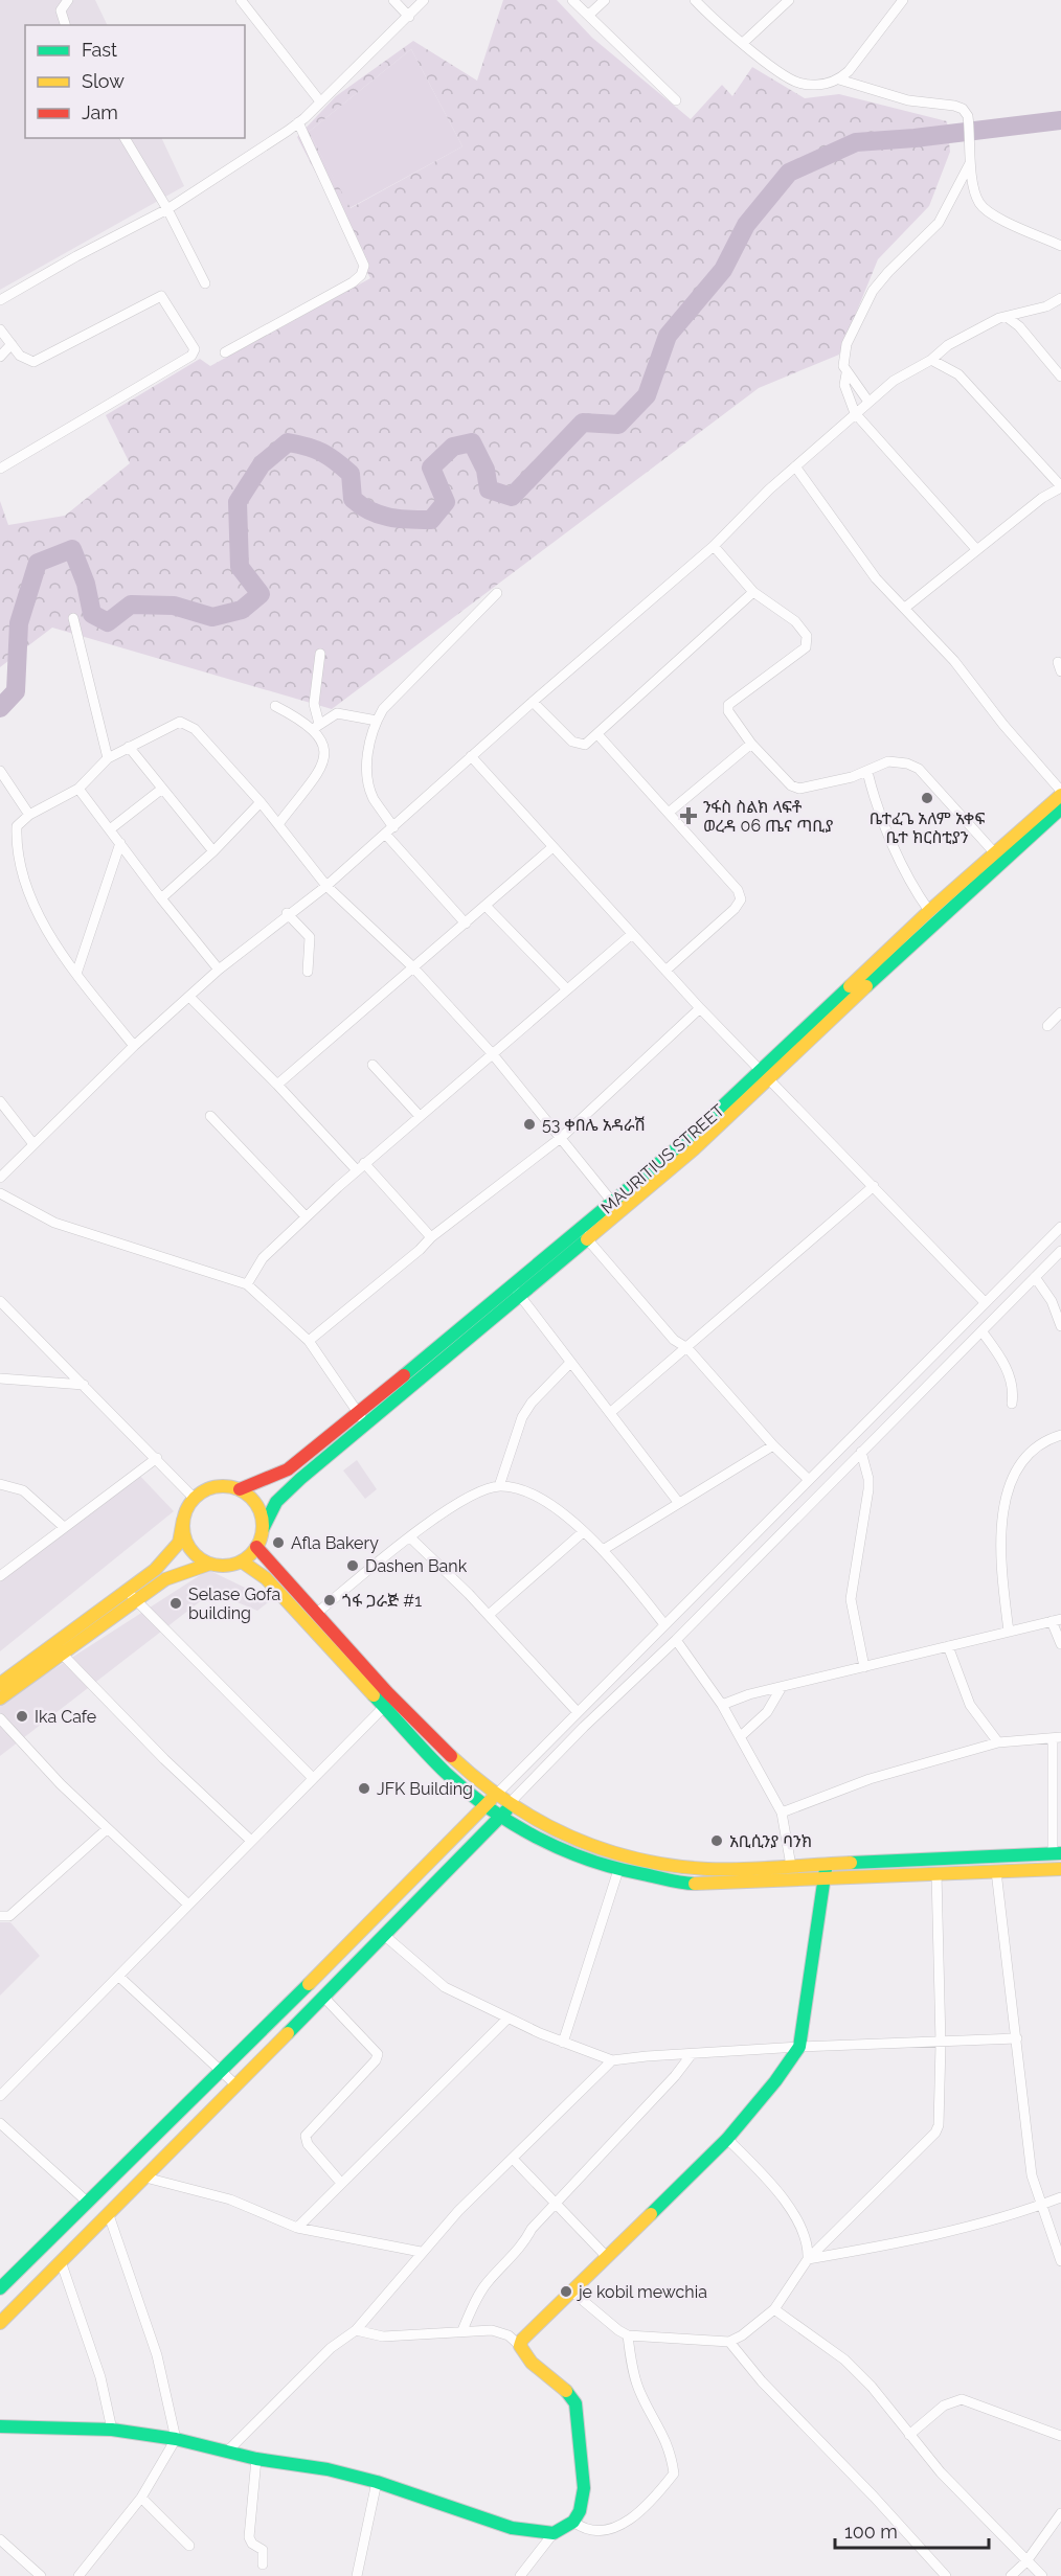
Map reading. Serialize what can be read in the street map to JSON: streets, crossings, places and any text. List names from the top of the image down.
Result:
{
  "streets": {
    "main road": ["MAURITIUS STREET"]
  },
  "places": {
    "other": [
      "ቤተፈጌ አለም አቀፍ ቤተ ክርስቲያን",
      "53 ቀበሌ አዳራሽ",
      "Afla Bakery",
      "Dashen Bank",
      "ጎፋ ጋራጅ #1",
      "Selase Gofa building",
      "Ika Cafe",
      "JFK Building",
      "አቢሲንያ ባንክ",
      "je kobil mewchia"
    ],
    "health": ["ንፋስ ስልክ ላፍቶ ወረዳ 06 ጤና ጣቢያ"]
  },
  "legend": ["Fast", "Slow", "Jam"],
  "scale_bar": "100 m"
}
